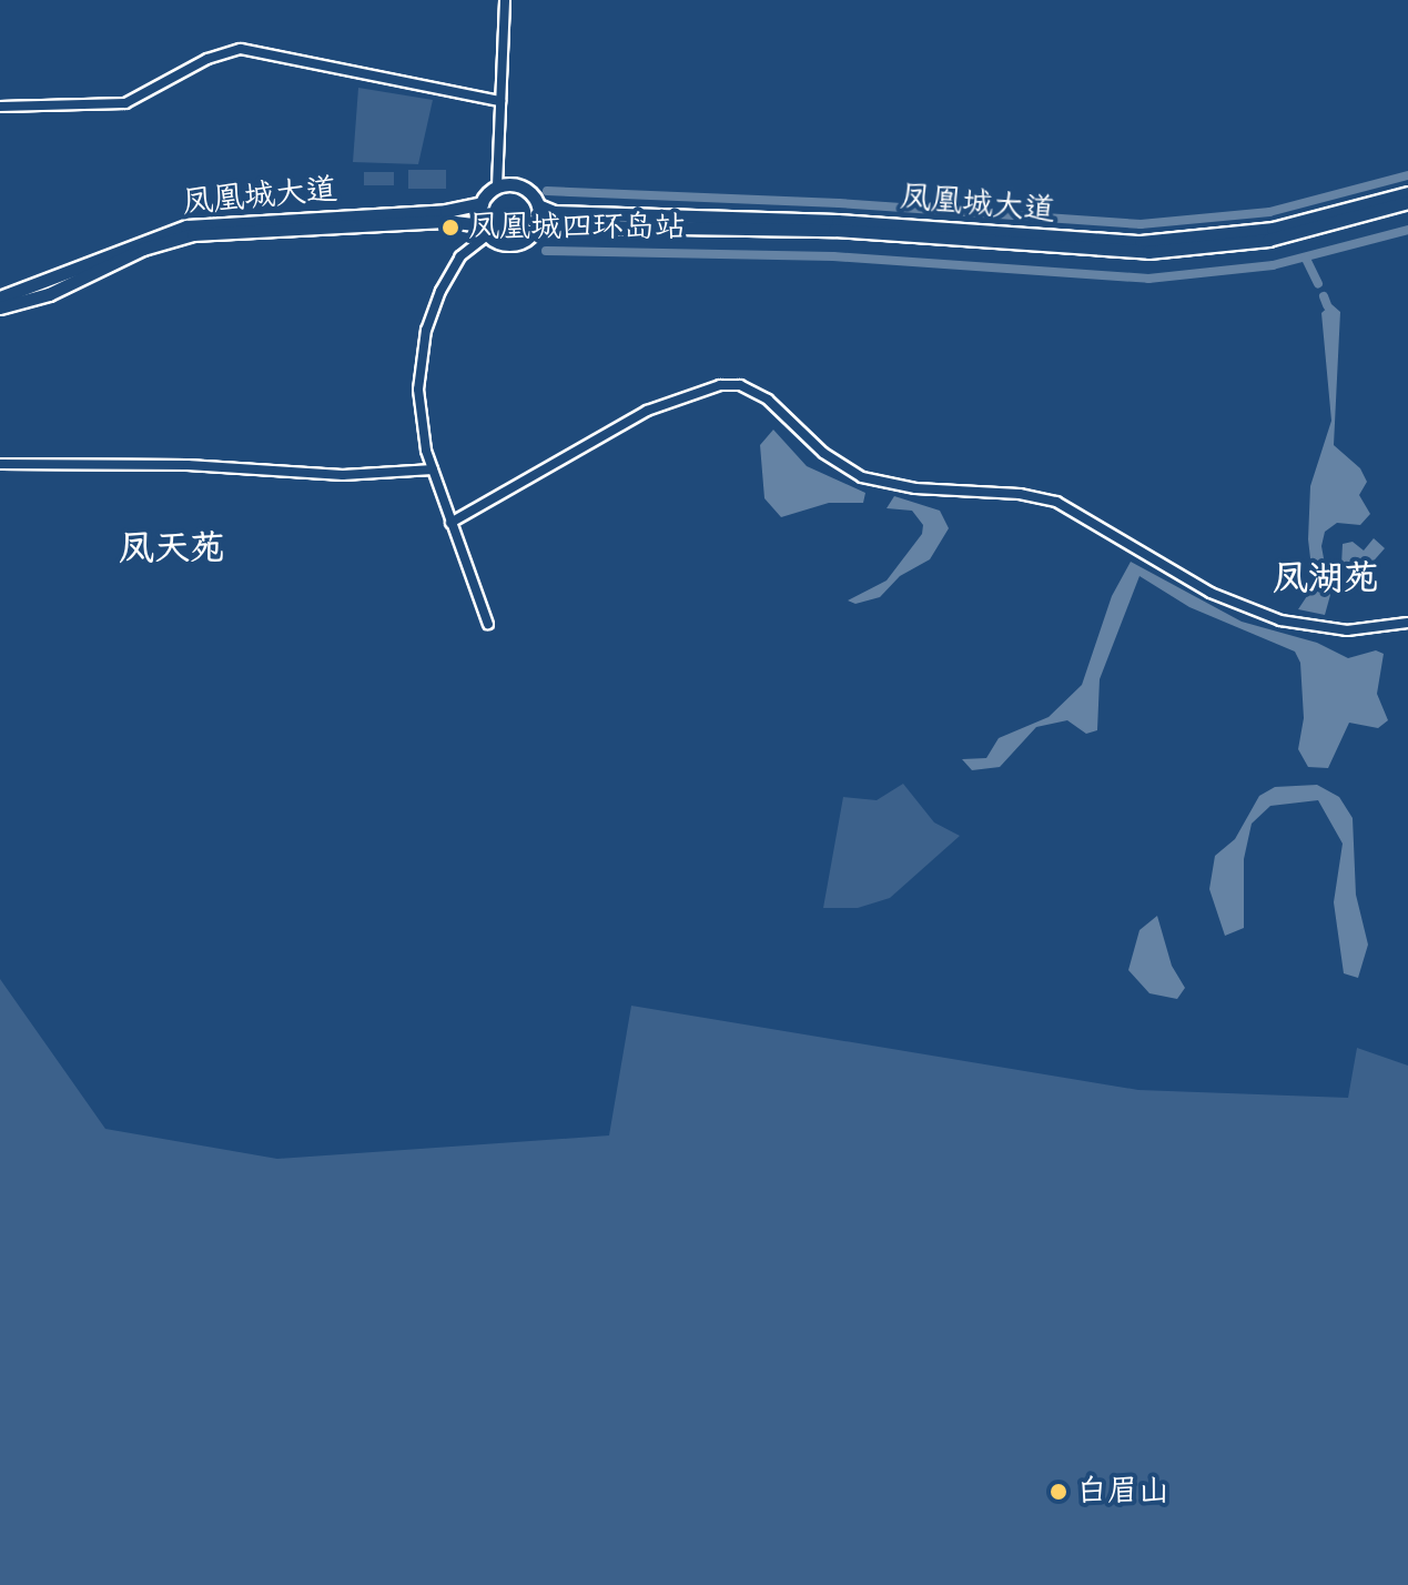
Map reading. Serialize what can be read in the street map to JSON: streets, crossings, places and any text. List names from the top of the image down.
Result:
{
  "streets": {
    "main road": ["凤凰城大道"]
  },
  "districts": ["凤天苑", "凤湖苑"],
  "places": ["凤凰城四环岛站", "白眉山"]
}
